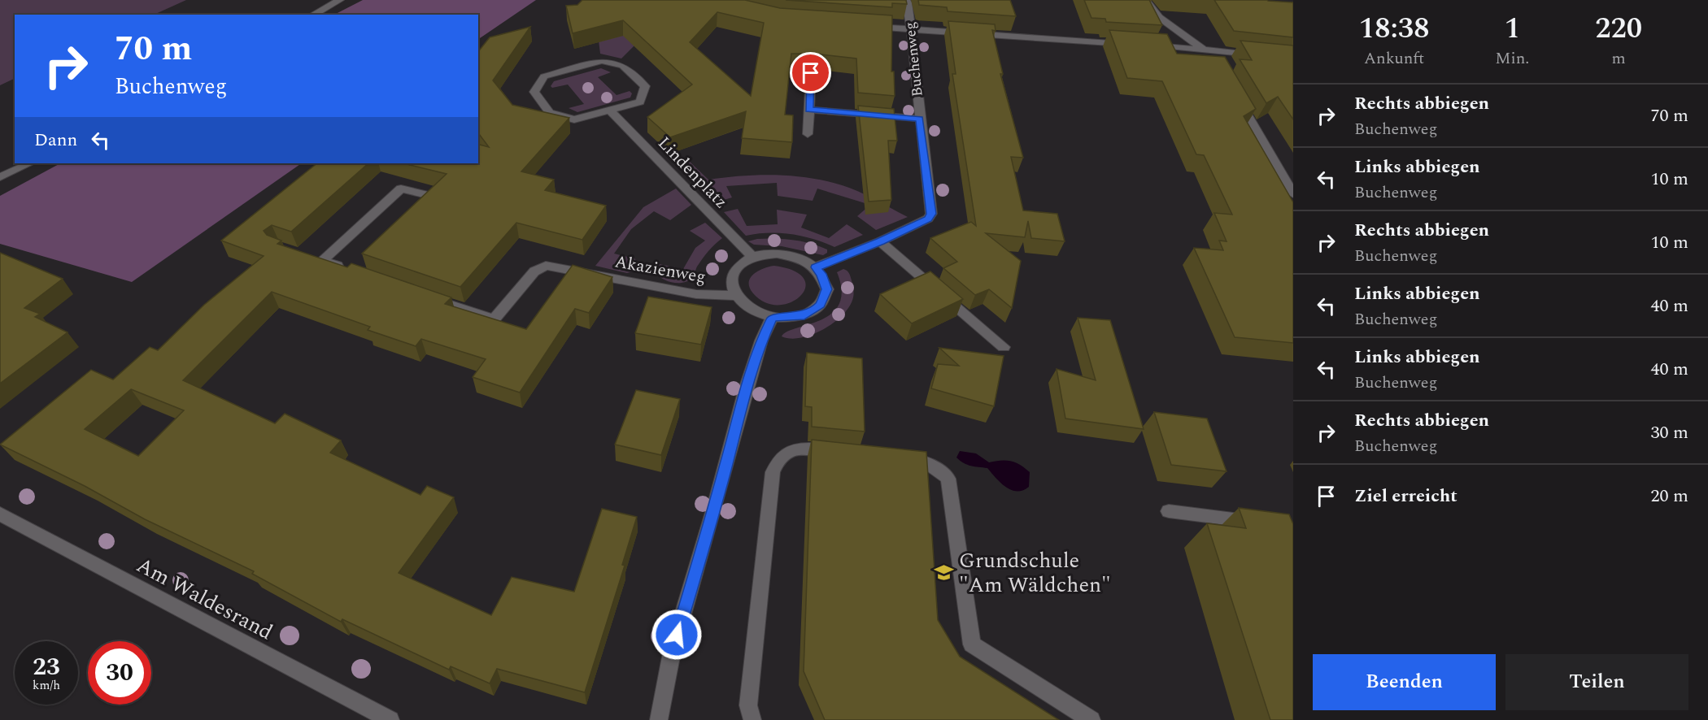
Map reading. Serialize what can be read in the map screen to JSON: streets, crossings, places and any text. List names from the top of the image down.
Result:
{
  "streets": {
    "street": [
      "Buchenweg",
      "Lindenplatz",
      "Akazienweg",
      "Am Waldesrand"
    ]
  },
  "crossings": [
    ["Buchenweg", "Lindenplatz"],
    ["Buchenweg", "Akazienweg"],
    ["Lindenplatz", "Akazienweg"]
  ],
  "places": {
    "school or university": ["Grundschule \"Am Wäldchen\""]
  },
  "page": {
    "eta": [
      "18:38",
      "Ankunft",
      "1",
      "Min.",
      "220",
      "m"
    ],
    "turn": ["70 m", "Buchenweg"],
    "list": [
      {
        "name": "Rechts abbiegen",
        "note": "Buchenweg",
        "value": "70 m"
      },
      {
        "name": "Links abbiegen",
        "note": "Buchenweg",
        "value": "10 m"
      },
      {
        "name": "Rechts abbiegen",
        "note": "Buchenweg",
        "value": "10 m"
      },
      {
        "name": "Links abbiegen",
        "note": "Buchenweg",
        "value": "40 m"
      },
      {
        "name": "Links abbiegen",
        "note": "Buchenweg",
        "value": "40 m"
      },
      {
        "name": "Rechts abbiegen",
        "note": "Buchenweg",
        "value": "30 m"
      },
      {
        "name": "Ziel erreicht",
        "value": "20 m"
      }
    ],
    "then": "Dann",
    "speed": "23 km/h",
    "limit": "30",
    "buttons": ["Beenden", "Teilen"]
  }
}
